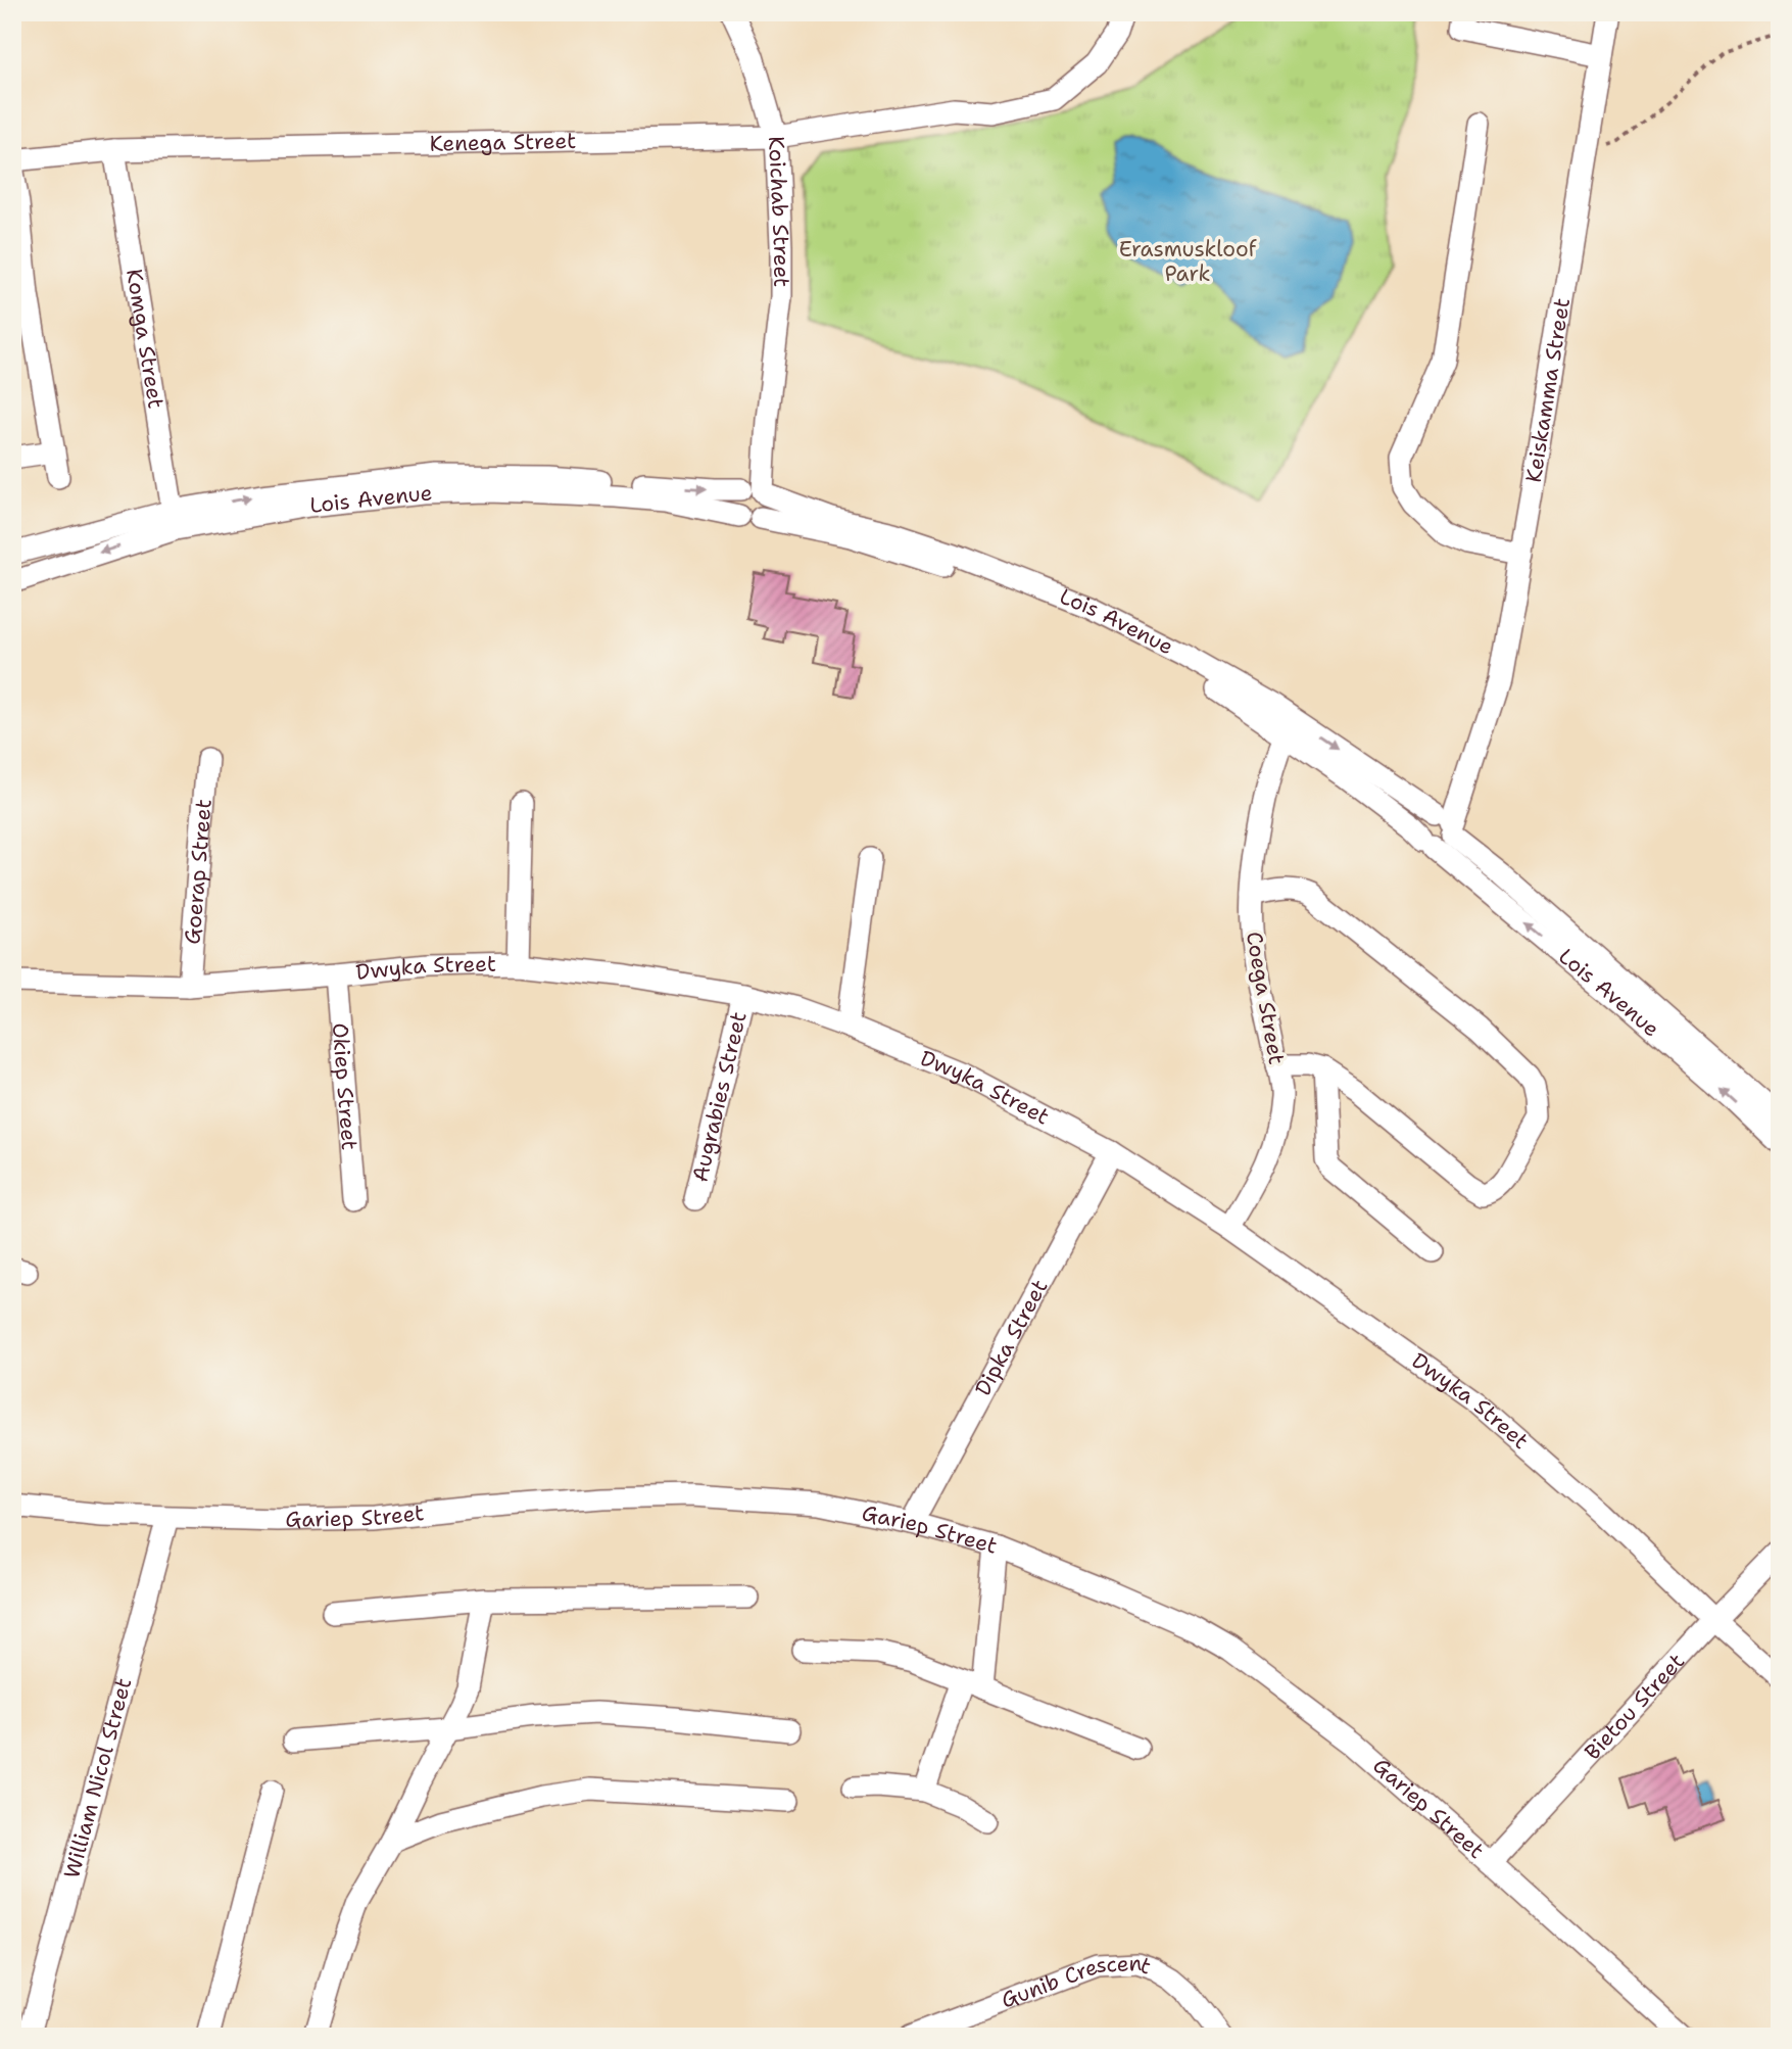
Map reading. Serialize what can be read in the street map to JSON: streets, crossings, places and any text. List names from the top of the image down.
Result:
{
  "streets": {
    "street": [
      "Kenega Street",
      "Koichab Street",
      "Komga Street",
      "Keiskamma Street",
      "Lois Avenue",
      "Goerap Street",
      "Dwyka Street",
      "Coega Street",
      "Okiep Street",
      "Augrabies Street",
      "Dipka Street",
      "Gariep Street",
      "Bietou Street",
      "William Nicol Street",
      "Gunib Crescent"
    ]
  },
  "crossings": [
    ["Kenega Street", "Koichab Street"],
    ["Kenega Street", "Komga Street"],
    ["Koichab Street", "Lois Avenue"],
    ["Komga Street", "Lois Avenue"],
    ["Keiskamma Street", "Lois Avenue"],
    ["Lois Avenue", "Coega Street"],
    ["Goerap Street", "Dwyka Street"],
    ["Dwyka Street", "Coega Street"],
    ["Dwyka Street", "Okiep Street"],
    ["Dwyka Street", "Augrabies Street"],
    ["Dwyka Street", "Dipka Street"],
    ["Dwyka Street", "Bietou Street"],
    ["Dipka Street", "Gariep Street"],
    ["Gariep Street", "Bietou Street"],
    ["Gariep Street", "William Nicol Street"]
  ],
  "parks": ["Erasmuskloof Park"]
}
